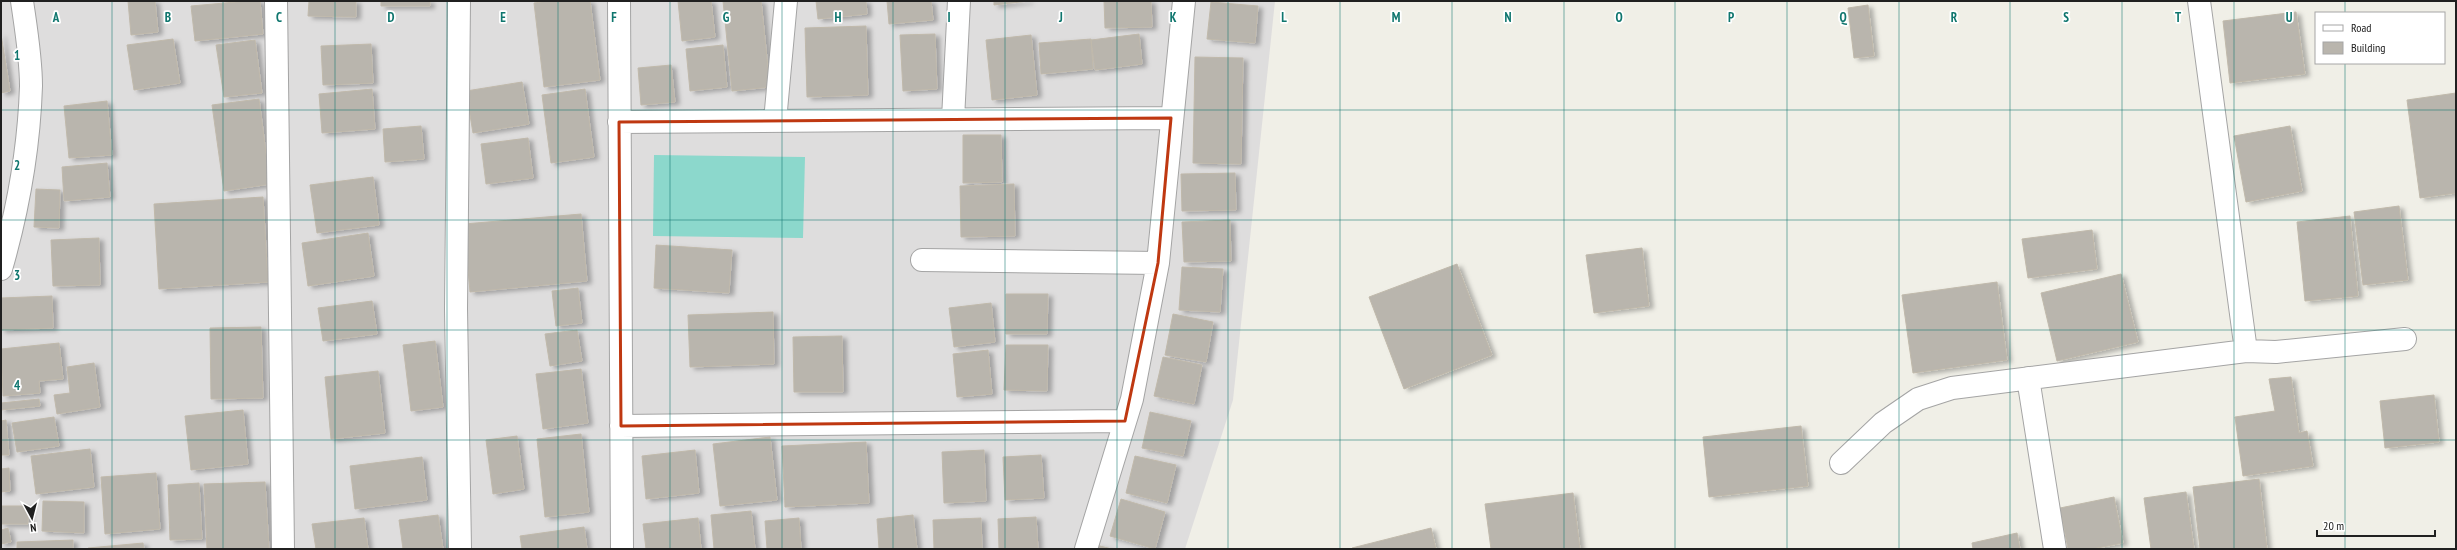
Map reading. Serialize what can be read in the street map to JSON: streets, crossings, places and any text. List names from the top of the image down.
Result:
{
  "legend": ["Road", "Building"],
  "scale_bar": "20 m",
  "north": "bottom",
  "grid": {
    "columns": [
      "A",
      "B",
      "C",
      "D",
      "E",
      "F",
      "G",
      "H",
      "I",
      "J",
      "K",
      "L",
      "M",
      "N",
      "O",
      "P",
      "Q",
      "R",
      "S",
      "T",
      "U"
    ],
    "rows": [
      "1",
      "2",
      "3",
      "4"
    ]
  }
}
